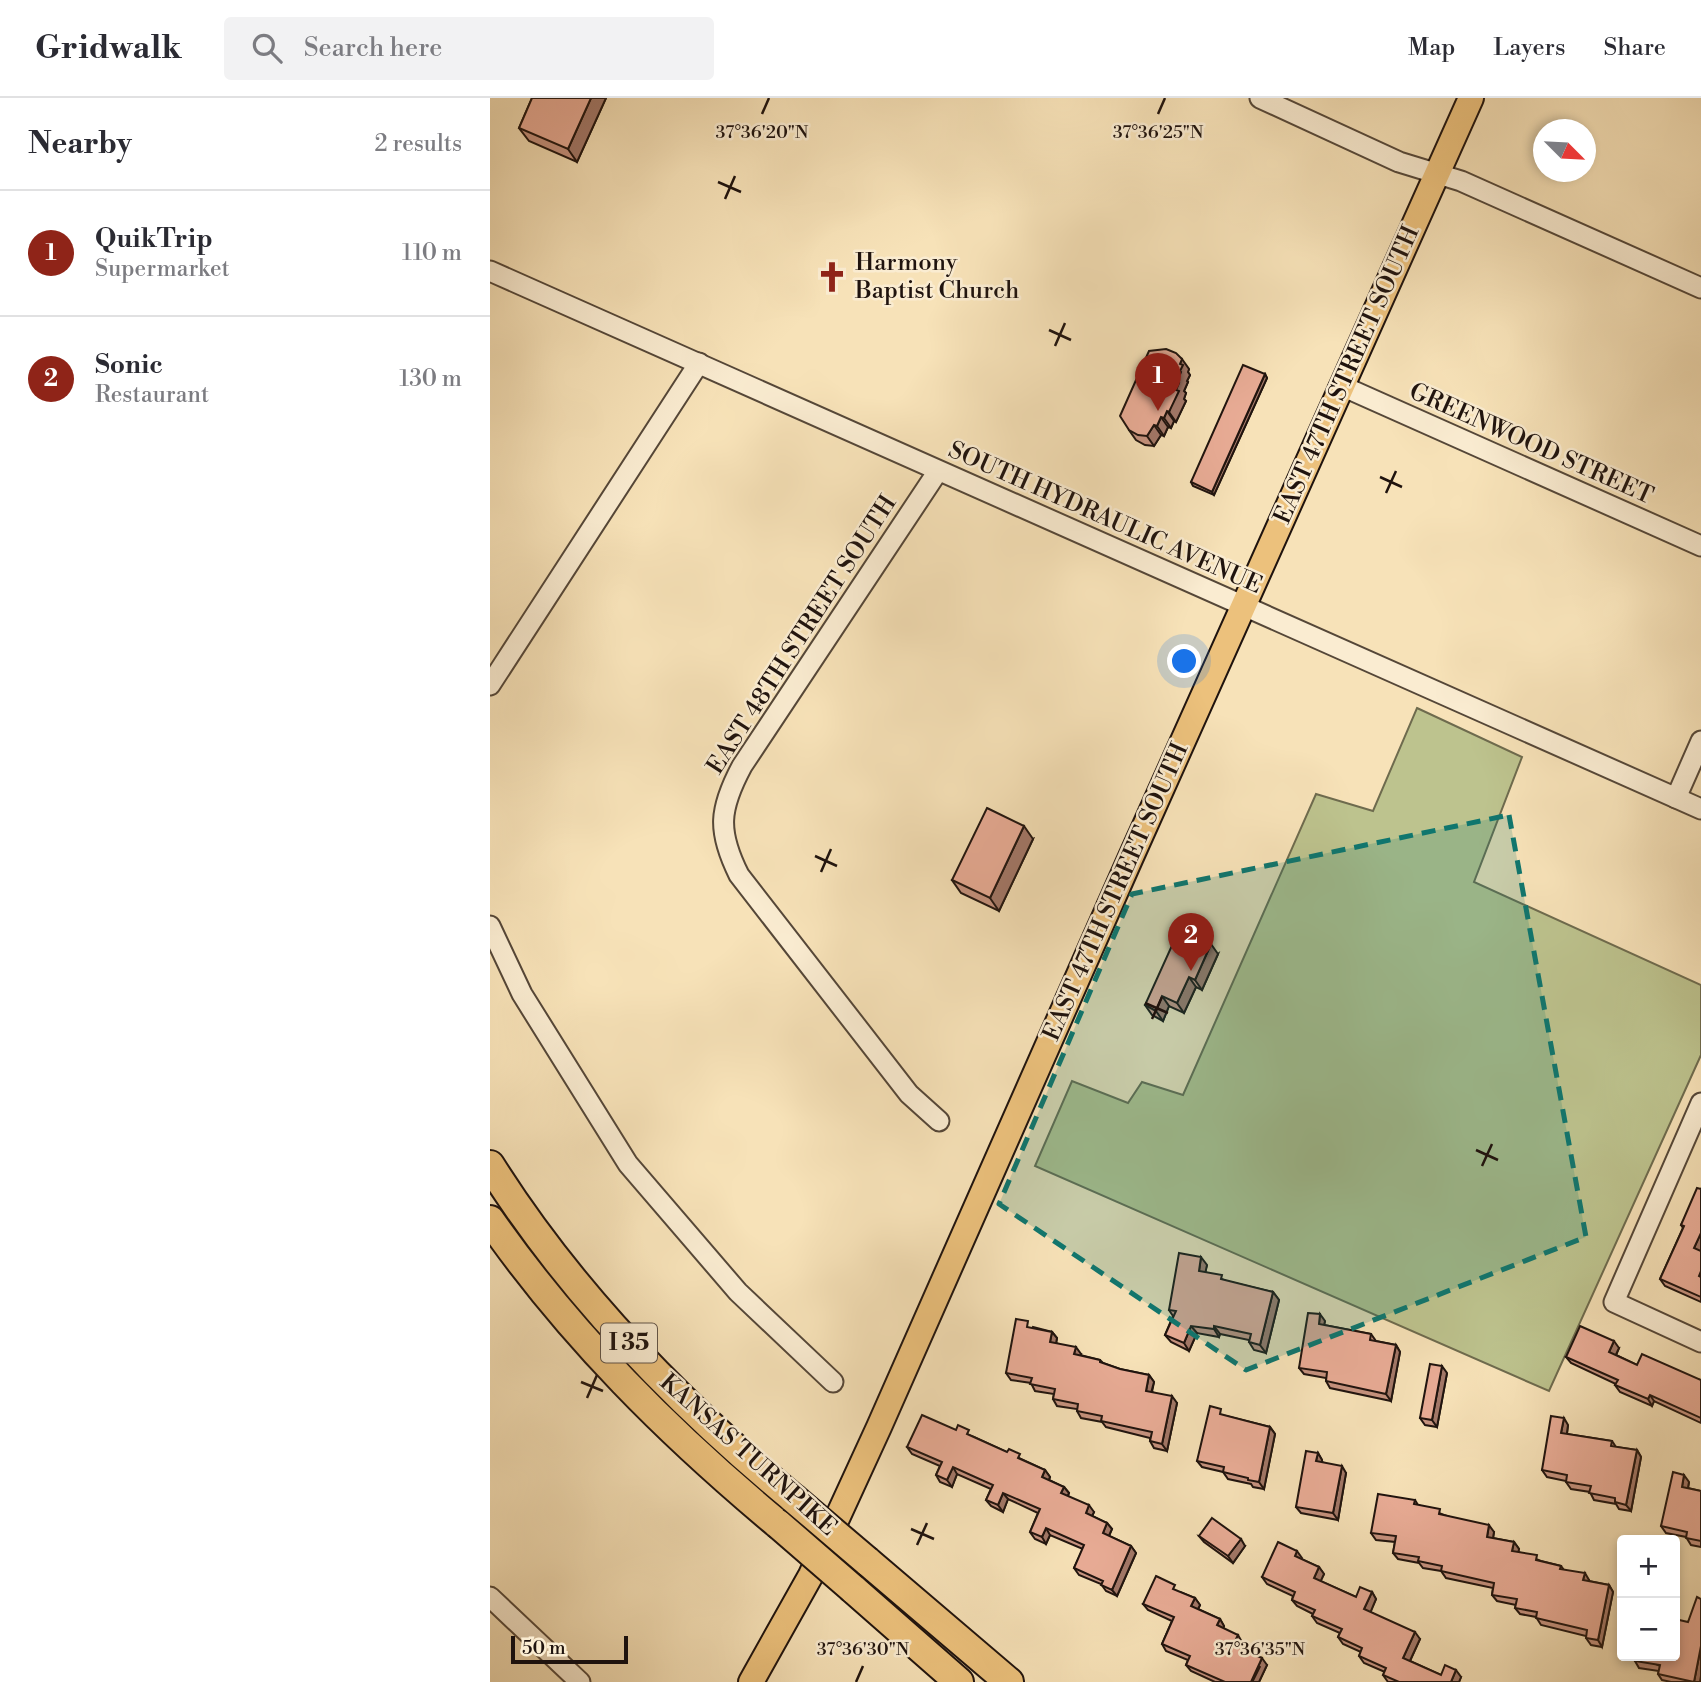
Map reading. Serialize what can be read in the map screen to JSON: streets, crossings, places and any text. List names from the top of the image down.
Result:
{
  "streets": {
    "highway": ["I 35", "KANSAS TURNPIKE"],
    "main road": ["EAST 47TH STREET SOUTH"],
    "street": ["GREENWOOD STREET", "SOUTH HYDRAULIC AVENUE", "EAST 48TH STREET SOUTH"]
  },
  "crossings": [
    ["EAST 47TH STREET SOUTH", "GREENWOOD STREET"],
    ["EAST 47TH STREET SOUTH", "SOUTH HYDRAULIC AVENUE"],
    ["SOUTH HYDRAULIC AVENUE", "EAST 48TH STREET SOUTH"]
  ],
  "places": {
    "church": ["Harmony Baptist Church"]
  },
  "scale_bar": "50 m",
  "north": "bottom right",
  "page": {
    "header": "Gridwalk",
    "search": "Search here",
    "nav": ["Map", "Layers", "Share"],
    "heading": ["Nearby", "2 results"],
    "list": [
      {
        "mark": "1",
        "name": "QuikTrip",
        "note": "Supermarket",
        "value": "110 m"
      },
      {
        "mark": "2",
        "name": "Sonic",
        "note": "Restaurant",
        "value": "130 m"
      }
    ],
    "pins": ["1", "2"],
    "map_buttons": ["+", "−"],
    "scale": "50 m"
  },
  "coordinates": [
    "37°36'20\"N",
    "37°36'25\"N",
    "37°36'30\"N",
    "37°36'35\"N"
  ]
}
